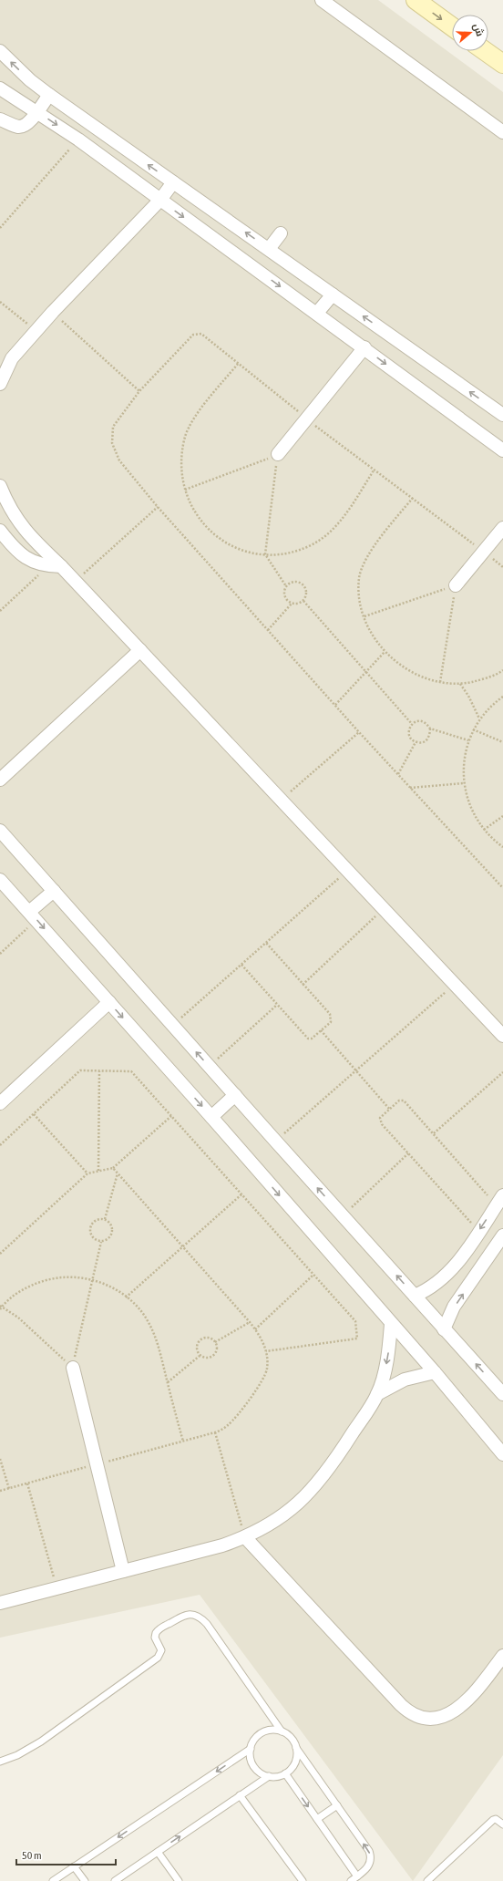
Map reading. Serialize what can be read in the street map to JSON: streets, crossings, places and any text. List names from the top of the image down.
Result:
{
  "scale_bar": "50 m",
  "north": "right"
}
